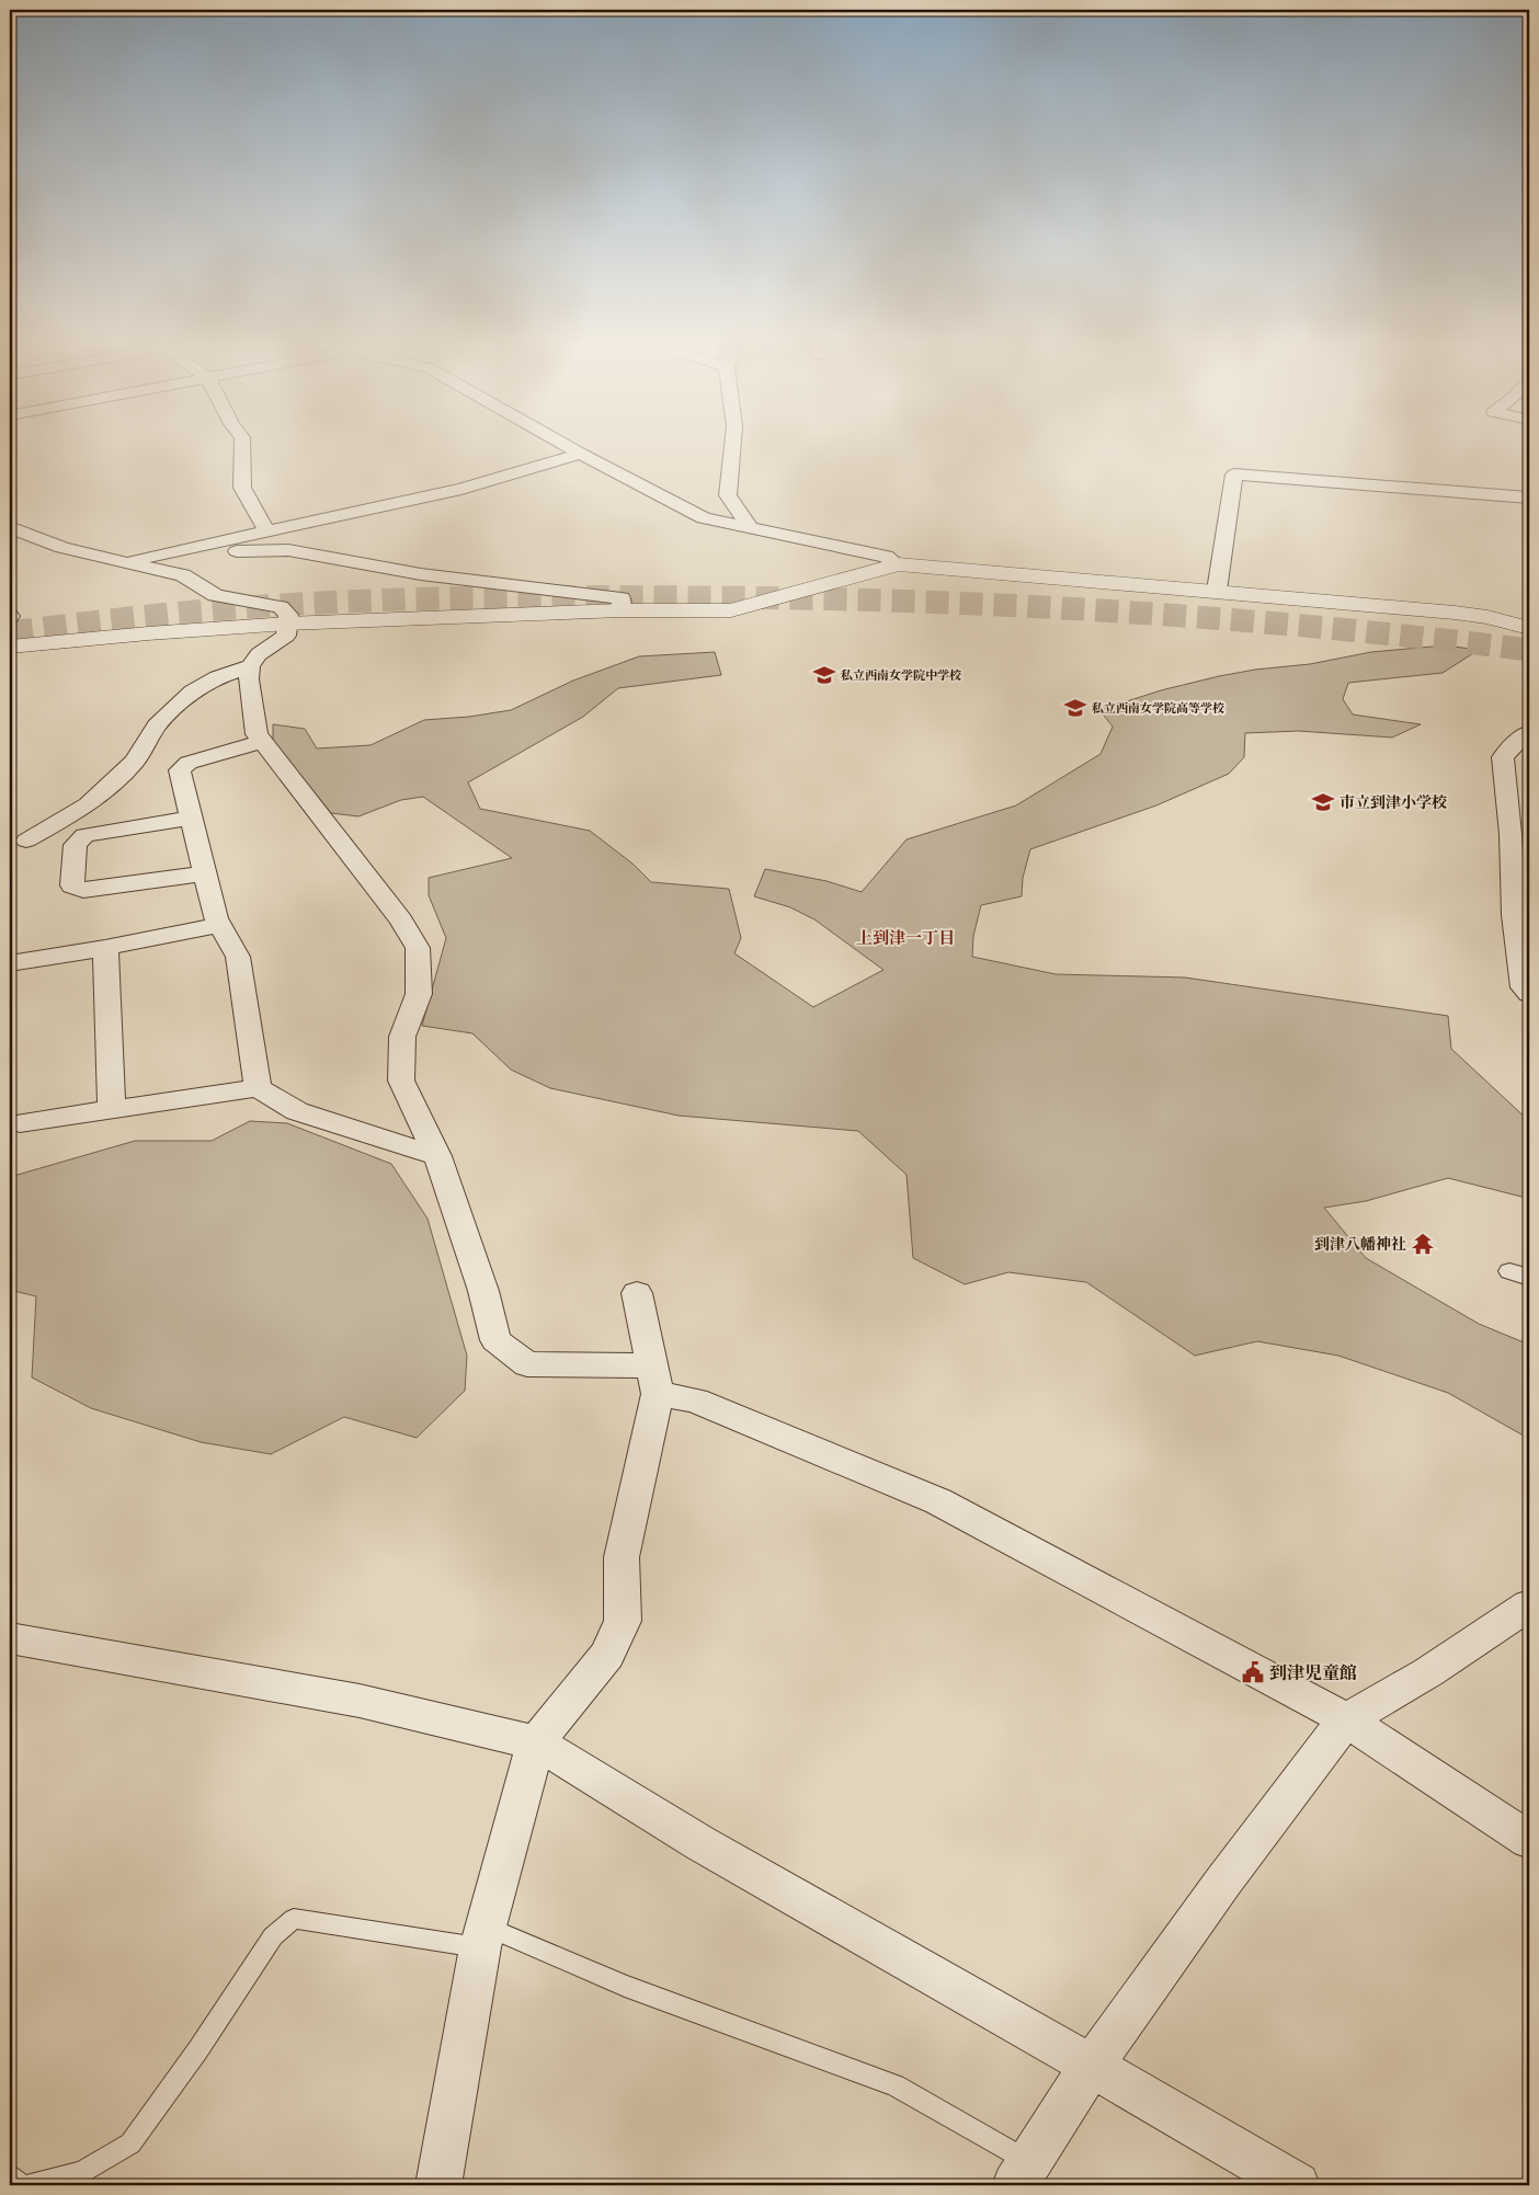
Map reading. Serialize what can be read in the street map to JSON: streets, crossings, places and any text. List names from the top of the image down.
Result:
{
  "districts": ["上到津一丁目"],
  "places": {
    "school or university": ["私立西南女学院中学校", "私立西南女学院高等学校", "市立到津小学校"],
    "temple": ["到津八幡神社"],
    "public building": ["到津児童館"]
  }
}
